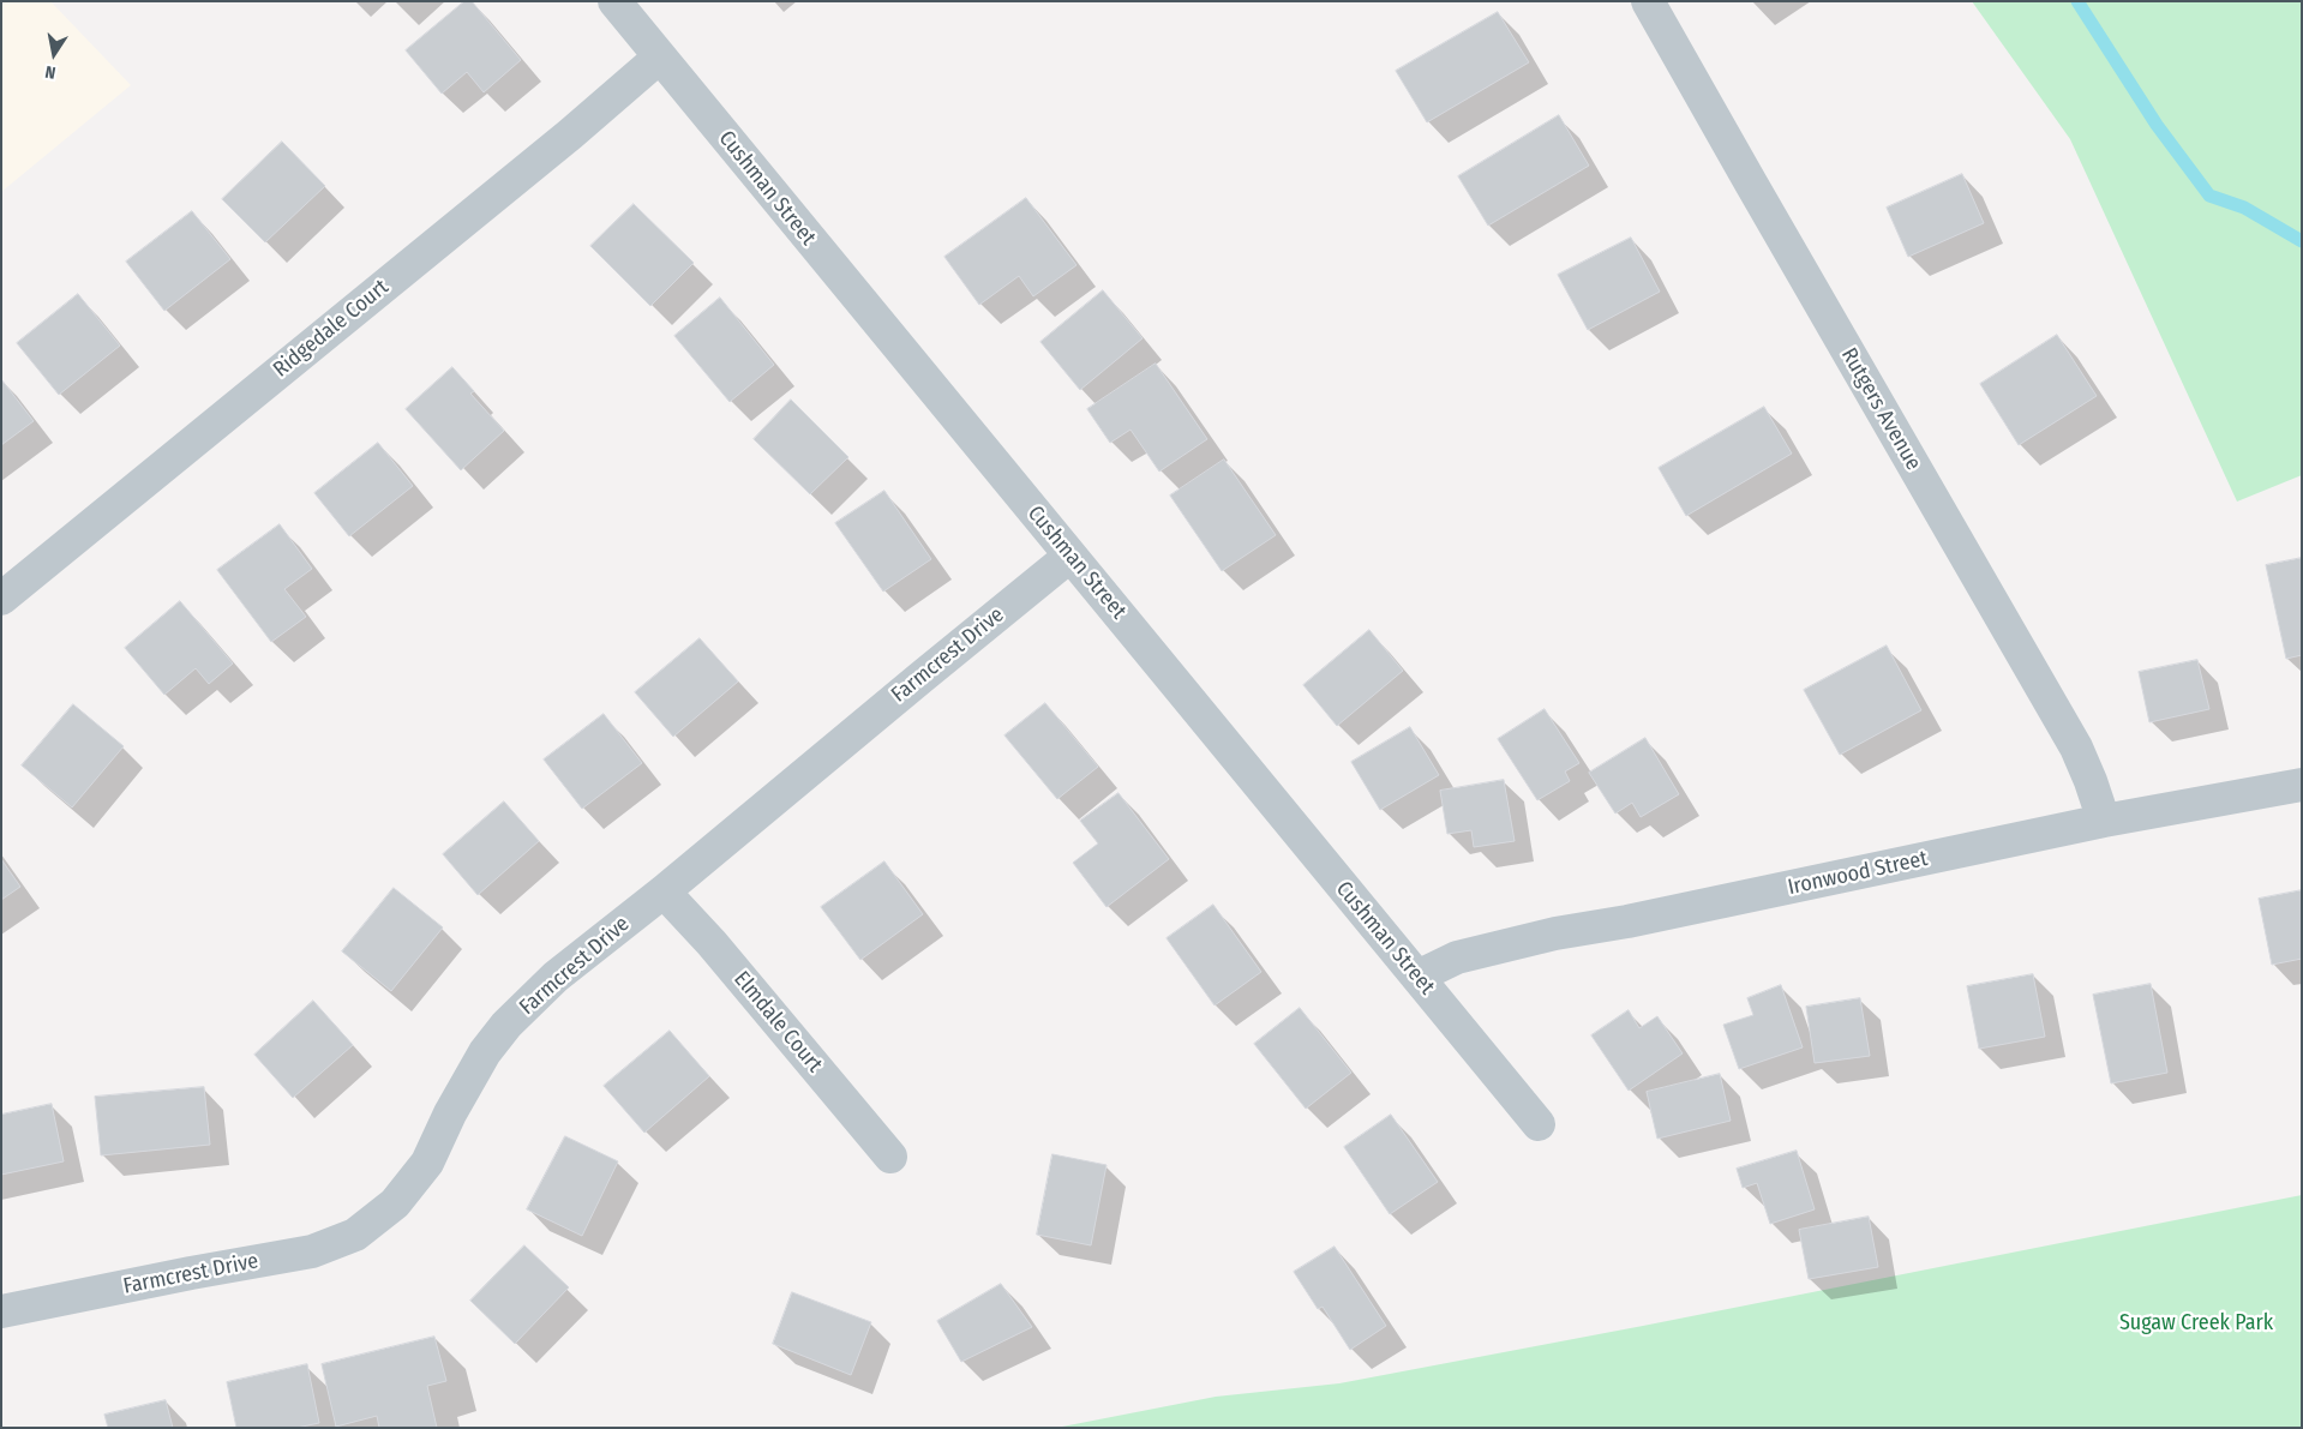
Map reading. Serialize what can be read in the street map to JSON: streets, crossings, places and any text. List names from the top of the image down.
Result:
{
  "streets": {
    "street": [
      "Cushman Street",
      "Ridgedale Court",
      "Rutgers Avenue",
      "Farmcrest Drive",
      "Ironwood Street",
      "Elmdale Court"
    ]
  },
  "crossings": [
    ["Cushman Street", "Ridgedale Court"],
    ["Cushman Street", "Farmcrest Drive"],
    ["Cushman Street", "Ironwood Street"],
    ["Rutgers Avenue", "Ironwood Street"],
    ["Farmcrest Drive", "Elmdale Court"]
  ],
  "parks": ["Sugaw Creek Park"],
  "north": "bottom"
}
